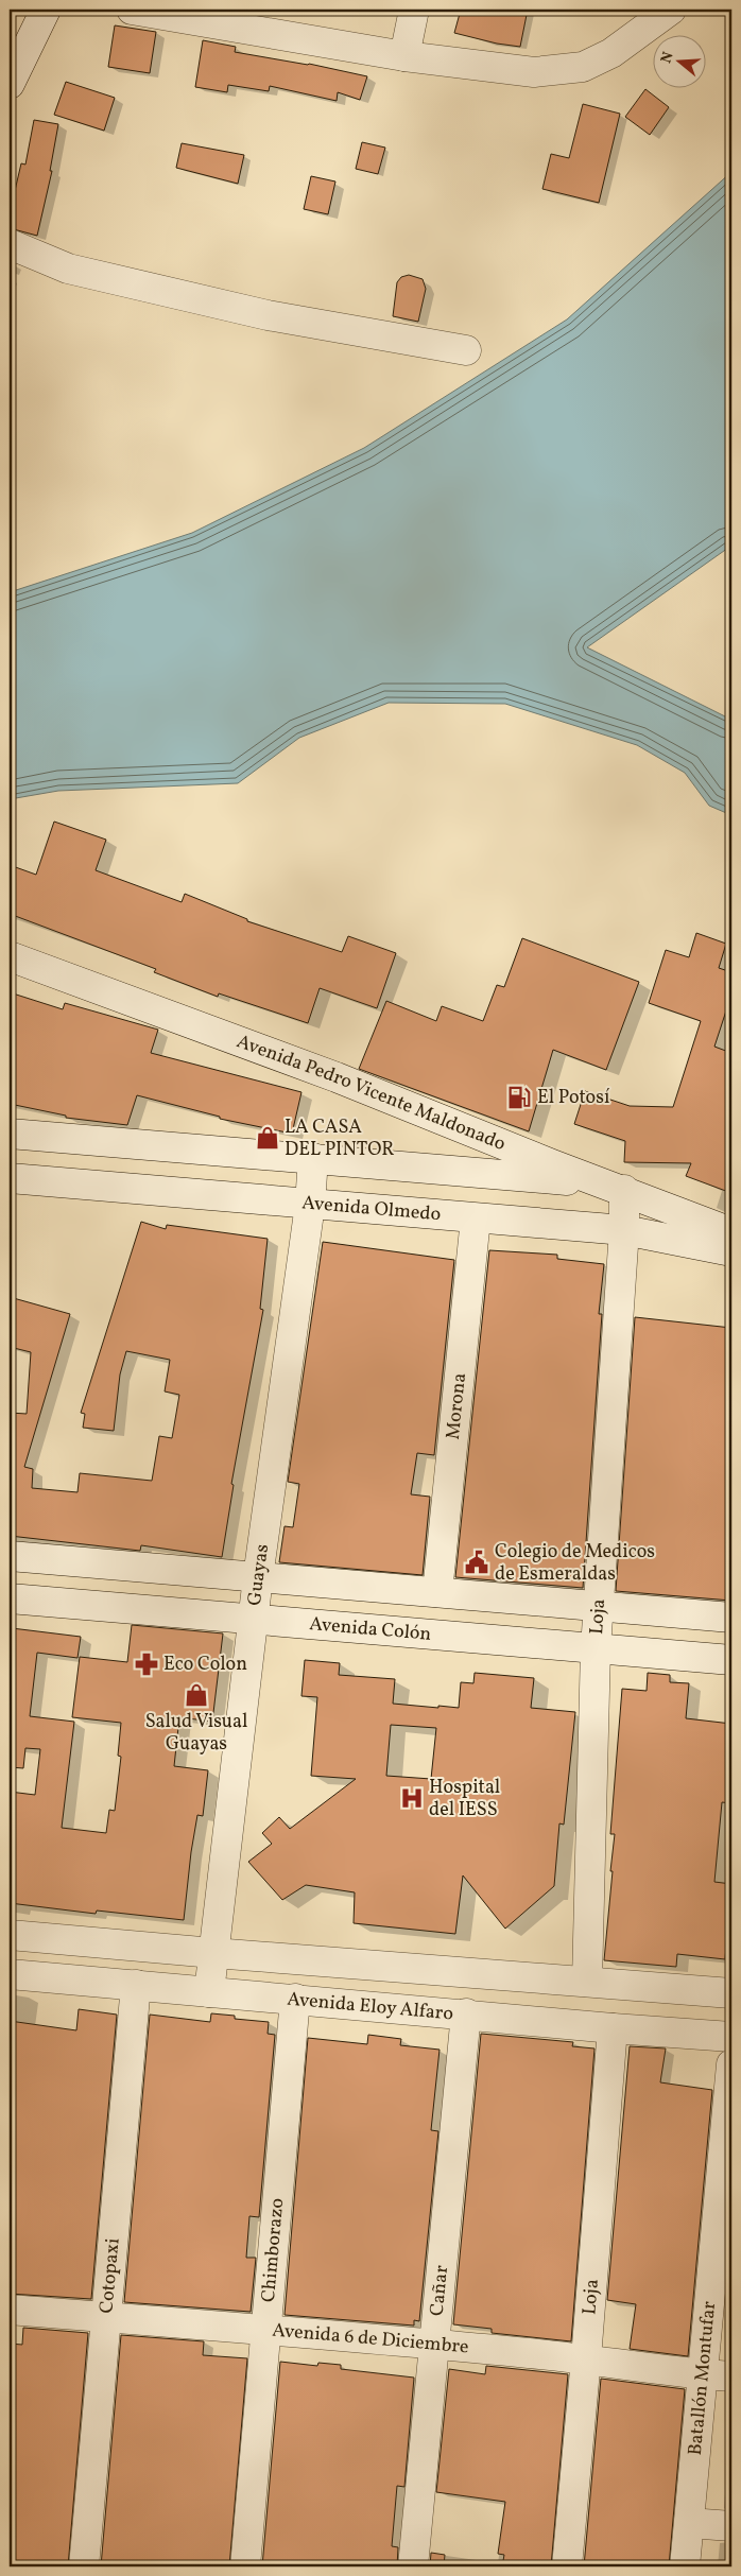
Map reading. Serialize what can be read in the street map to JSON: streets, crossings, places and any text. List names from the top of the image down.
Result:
{
  "streets": {
    "street": [
      "Avenida Pedro Vicente Maldonado",
      "Avenida Olmedo",
      "Morona",
      "Guayas",
      "Loja",
      "Avenida Colón",
      "Avenida Eloy Alfaro",
      "Chimborazo",
      "Cotopaxi",
      "Cañar",
      "Avenida 6 de Diciembre",
      "Batallón Montufar"
    ]
  },
  "crossings": [
    ["Avenida Pedro Vicente Maldonado", "Loja"],
    ["Avenida Olmedo", "Morona"],
    ["Avenida Olmedo", "Guayas"],
    ["Avenida Olmedo", "Loja"],
    ["Guayas", "Avenida Colón"],
    ["Guayas", "Avenida Eloy Alfaro"],
    ["Loja", "Avenida Colón"],
    ["Loja", "Avenida Eloy Alfaro"],
    ["Loja", "Avenida 6 de Diciembre"],
    ["Avenida Eloy Alfaro", "Chimborazo"],
    ["Avenida Eloy Alfaro", "Cotopaxi"],
    ["Avenida Eloy Alfaro", "Cañar"],
    ["Chimborazo", "Avenida 6 de Diciembre"],
    ["Cotopaxi", "Avenida 6 de Diciembre"],
    ["Cañar", "Avenida 6 de Diciembre"],
    ["Avenida 6 de Diciembre", "Batallón Montufar"]
  ],
  "places": {
    "fuel station": ["El Potosí"],
    "shop": ["LA CASA DEL PINTOR", "Salud Visual Guayas"],
    "public building": ["Colegio de Medicos de Esmeraldas"],
    "pharmacy": ["Eco Colon"],
    "hospital": ["Hospital del IESS"]
  },
  "north": "left"
}
